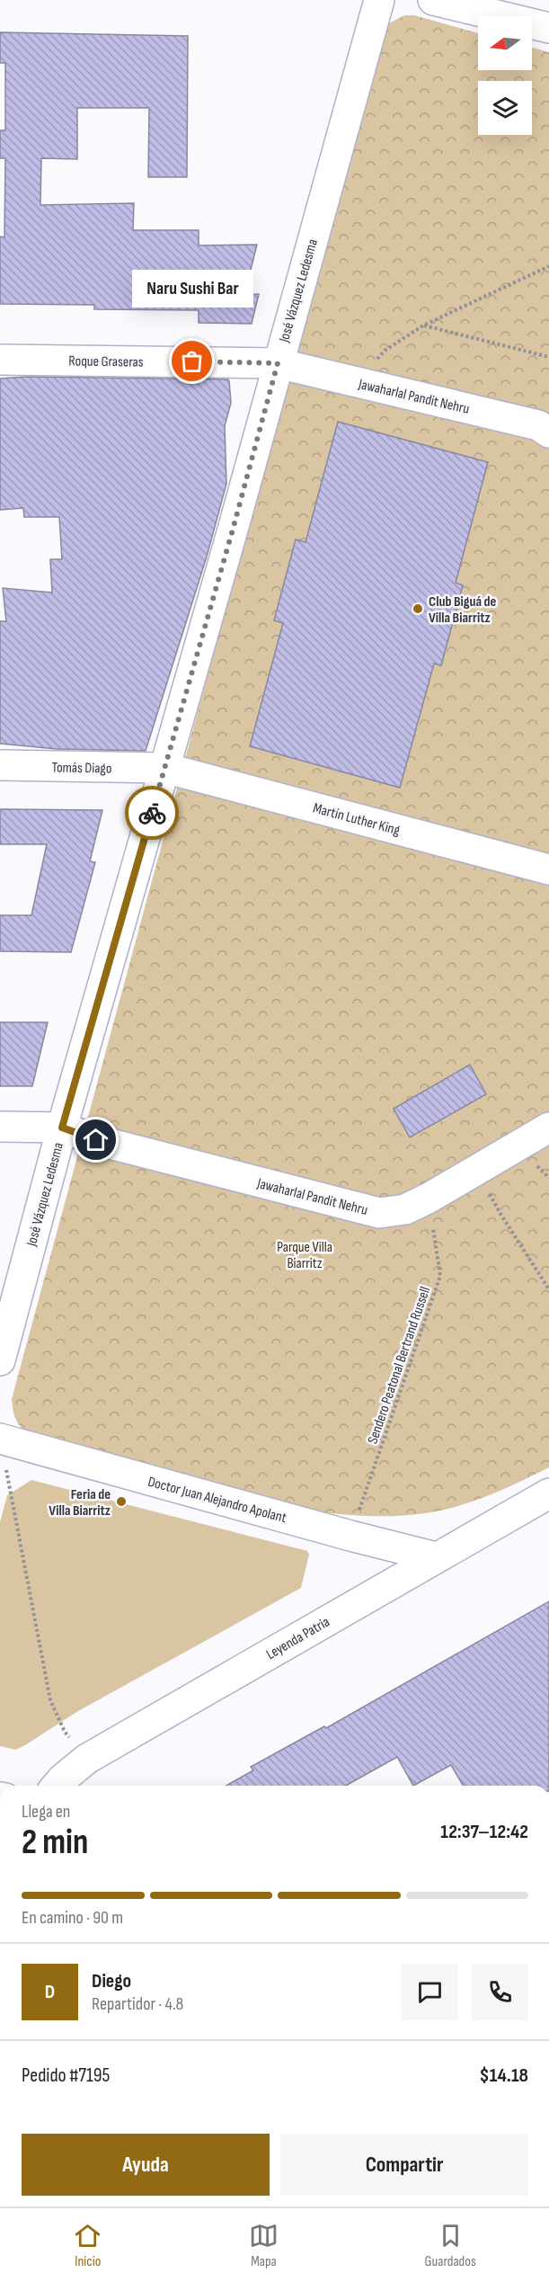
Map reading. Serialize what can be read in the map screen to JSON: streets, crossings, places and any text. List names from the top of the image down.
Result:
{
  "streets": {
    "street": [
      "José Vázquez Ledesma",
      "Roque Graseras",
      "Jawaharlal Pandit Nehru",
      "Tomás Diago",
      "Martín Luther King",
      "Doctor Juan Alejandro Apolant",
      "Leyenda Patria"
    ],
    "path": ["Sendero Peatonal Bertrand Russell"]
  },
  "crossings": [
    ["José Vázquez Ledesma", "Roque Graseras"],
    ["José Vázquez Ledesma", "Jawaharlal Pandit Nehru"],
    ["José Vázquez Ledesma", "Tomás Diago"],
    ["José Vázquez Ledesma", "Martín Luther King"],
    ["Roque Graseras", "Jawaharlal Pandit Nehru"],
    ["Jawaharlal Pandit Nehru", "Sendero Peatonal Bertrand Russell"],
    ["Tomás Diago", "Martín Luther King"],
    ["Sendero Peatonal Bertrand Russell", "Doctor Juan Alejandro Apolant"],
    ["Doctor Juan Alejandro Apolant", "Leyenda Patria"]
  ],
  "parks": ["Parque Villa Biarritz"],
  "places": ["Naru Sushi Bar", "Club Biguá de Villa Biarritz", "Feria de Villa Biarritz"],
  "north": "left",
  "page": {
    "bubble": "Naru Sushi Bar",
    "heading": ["2 min", "Llega en", "12:37–12:42"],
    "panel": [
      "Diego",
      "Repartidor · 4.8",
      "Pedido #7195",
      "$14.18"
    ],
    "bar": "En camino · 90 m",
    "round": "D",
    "buttons": ["Ayuda", "Compartir"],
    "tabs": ["Inicio", "Mapa", "Guardados"]
  }
}
